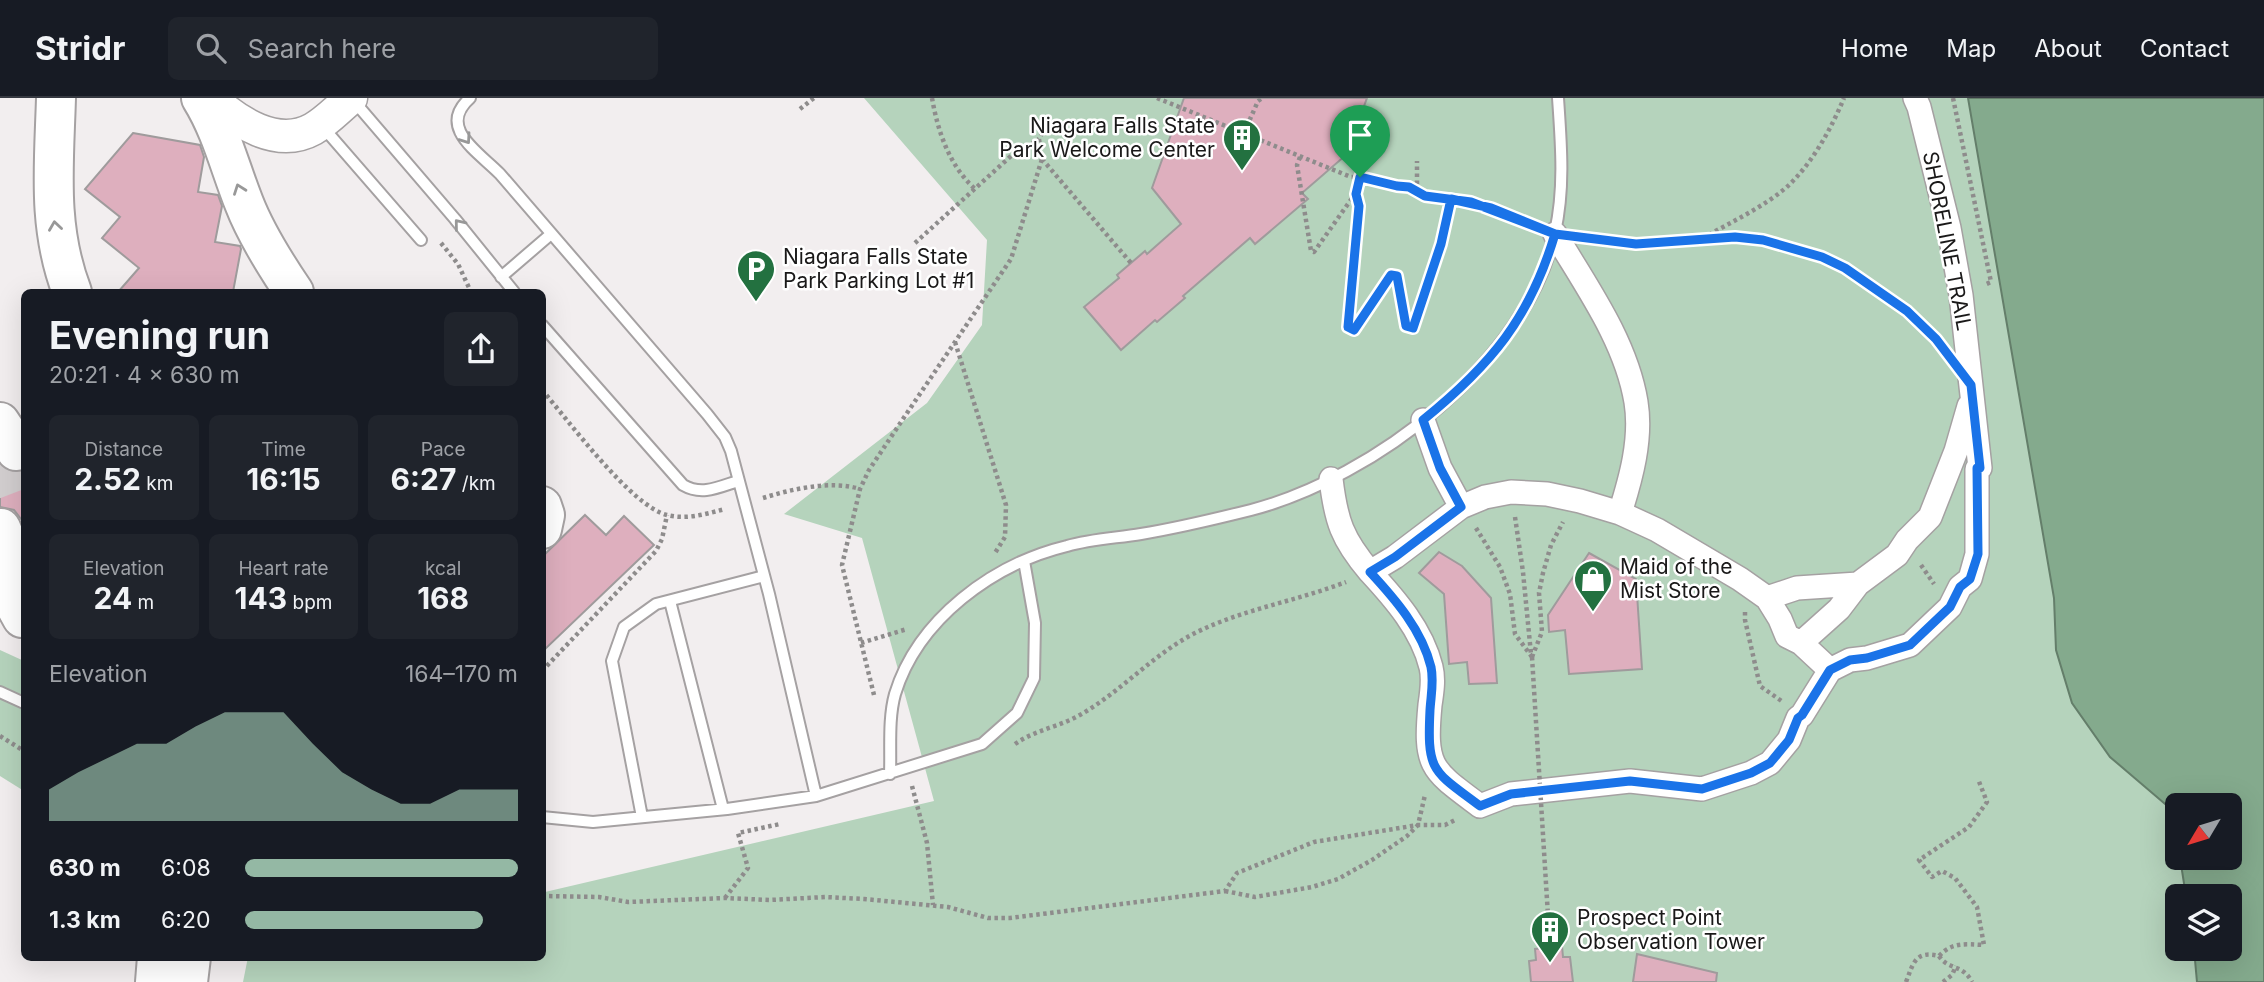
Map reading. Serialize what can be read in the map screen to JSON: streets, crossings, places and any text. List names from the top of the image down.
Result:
{
  "streets": {
    "street": ["SHORELINE TRAIL"]
  },
  "places": {
    "building": ["Niagara Falls State Park Welcome Center", "Prospect Point Observation Tower"],
    "parking": ["Niagara Falls State Park Parking Lot #1"],
    "shop": ["Maid of the Mist Store"]
  },
  "north": "bottom left",
  "page": {
    "header": "Stridr",
    "search": "Search here",
    "nav": [
      "Home",
      "Map",
      "About",
      "Contact"
    ],
    "heading": ["Evening run", "20:21 · 4 × 630 m"],
    "stats": [
      ["Distance", "2.52 km"],
      ["Time", "16:15"],
      ["Pace", "6:27 /km"],
      ["Elevation", "24 m"],
      ["Heart rate", "143 bpm"],
      ["kcal", "168"]
    ],
    "chart": ["Elevation", "164–170 m"],
    "list": [
      {
        "name": "630 m",
        "note": "6:08"
      },
      {
        "name": "1.3 km",
        "note": "6:20"
      }
    ]
  }
}
